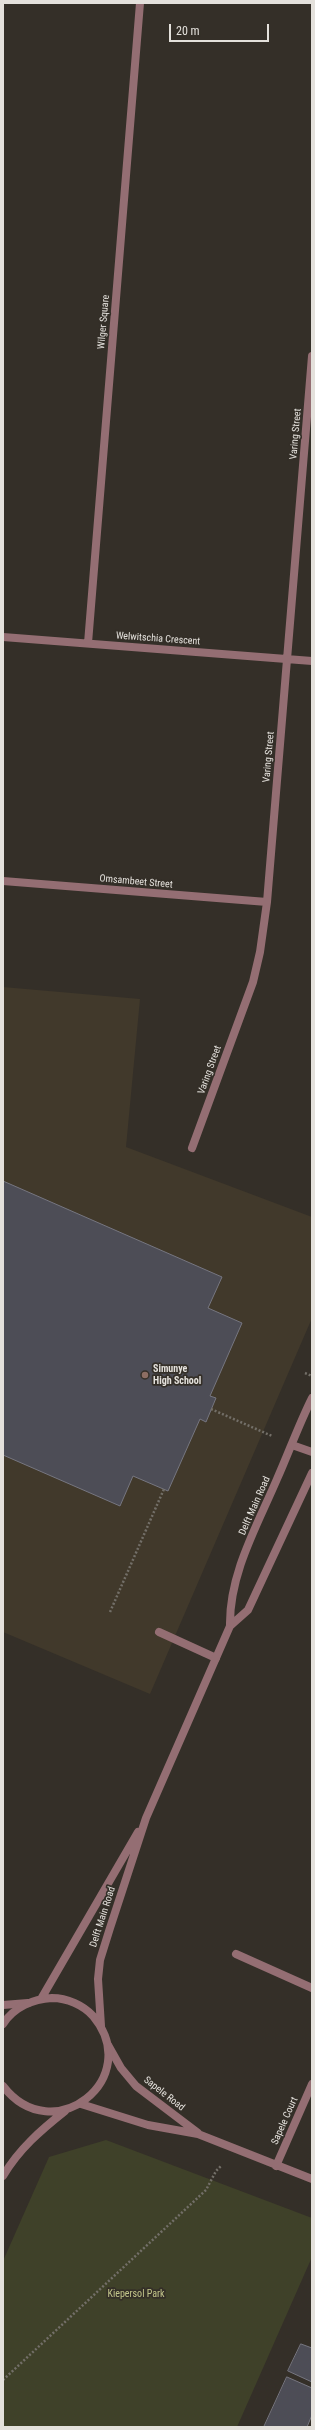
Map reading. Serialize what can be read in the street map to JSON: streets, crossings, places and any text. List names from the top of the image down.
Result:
{
  "streets": {
    "street": [
      "Wilger Square",
      "Varing Street",
      "Welwitschia Crescent",
      "Omsambeet Street",
      "Delft Main Road",
      "Sapele Road",
      "Sapele Court"
    ]
  },
  "crossings": [
    ["Wilger Square", "Welwitschia Crescent"],
    ["Varing Street", "Welwitschia Crescent"],
    ["Varing Street", "Omsambeet Street"],
    ["Sapele Road", "Sapele Court"]
  ],
  "parks": ["Kiepersol Park"],
  "places": ["Simunye High School"],
  "scale_bar": "20 m"
}
